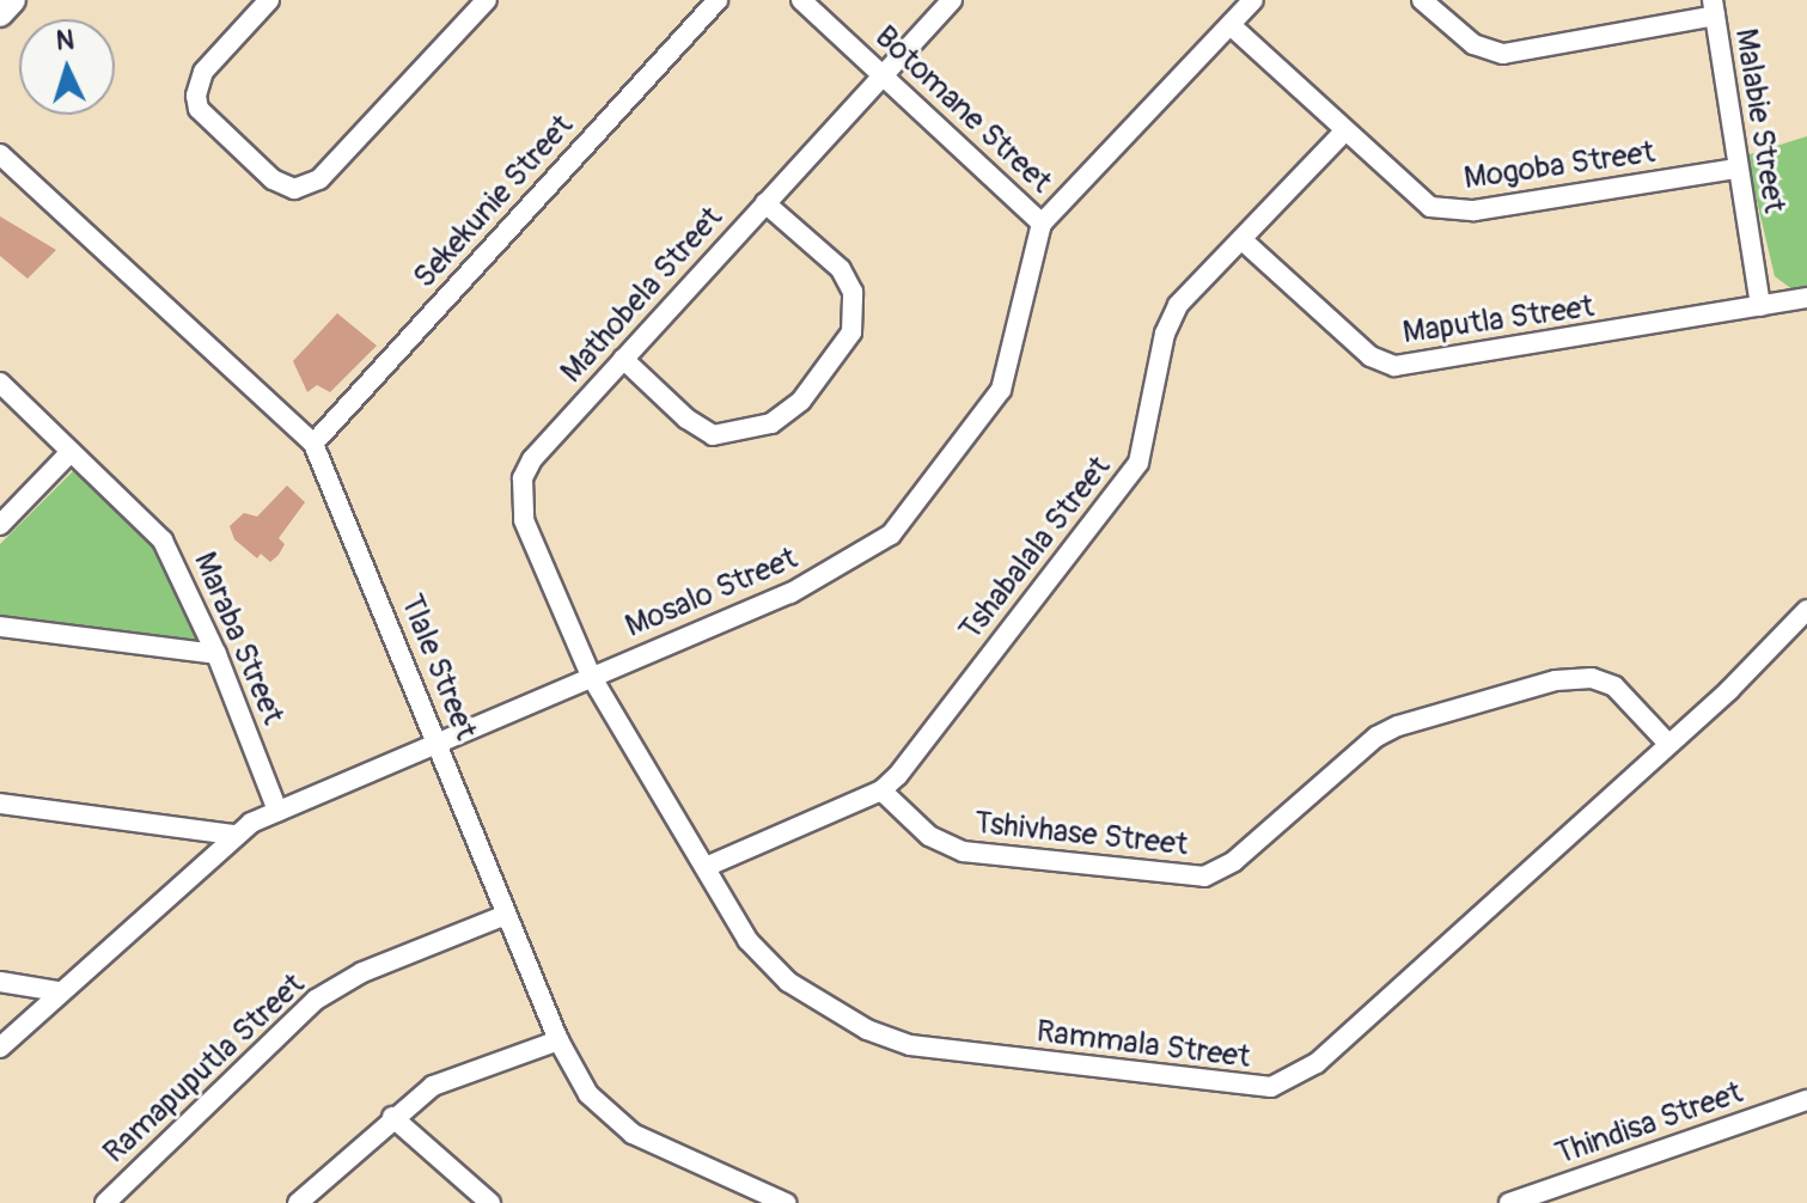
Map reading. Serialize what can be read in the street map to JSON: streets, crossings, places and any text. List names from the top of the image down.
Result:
{
  "streets": {
    "street": [
      "Botomane Street",
      "Malabie Street",
      "Mogoba Street",
      "Sekekunie Street",
      "Mathobela Street",
      "Maputla Street",
      "Tshabalala Street",
      "Mosalo Street",
      "Maraba Street",
      "Tlale Street",
      "Tshivhase Street",
      "Rammala Street",
      "Ramapuputla Street",
      "Thindisa Street"
    ]
  },
  "crossings": [
    ["Botomane Street", "Mathobela Street"],
    ["Botomane Street", "Mosalo Street"],
    ["Malabie Street", "Mogoba Street"],
    ["Malabie Street", "Maputla Street"],
    ["Mogoba Street", "Tshabalala Street"],
    ["Mogoba Street", "Mosalo Street"],
    ["Sekekunie Street", "Tlale Street"],
    ["Mathobela Street", "Mosalo Street"],
    ["Mathobela Street", "Rammala Street"],
    ["Maputla Street", "Tshabalala Street"],
    ["Tshabalala Street", "Tshivhase Street"],
    ["Tshabalala Street", "Rammala Street"],
    ["Mosalo Street", "Maraba Street"],
    ["Mosalo Street", "Tlale Street"],
    ["Mosalo Street", "Rammala Street"],
    ["Tlale Street", "Ramapuputla Street"],
    ["Tshivhase Street", "Rammala Street"]
  ],
  "north": "top"
}
